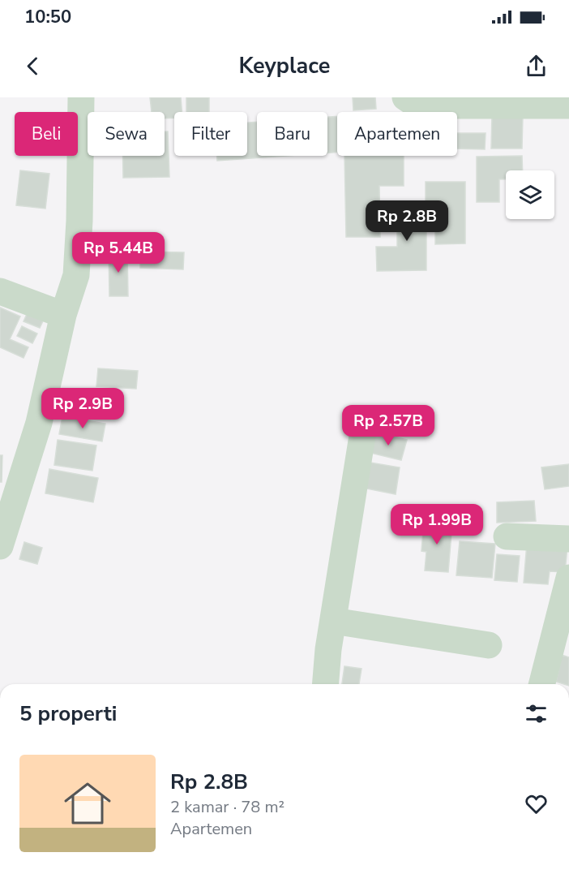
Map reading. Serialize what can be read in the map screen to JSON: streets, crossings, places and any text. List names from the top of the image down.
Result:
{
  "page": {
    "status": "10:50",
    "header": "Keyplace",
    "chip": [
      "Beli",
      "Sewa",
      "Filter",
      "Baru",
      "Apartemen"
    ],
    "price": [
      "Rp 2.8B",
      "Rp 5.44B",
      "Rp 2.9B",
      "Rp 2.57B",
      "Rp 1.99B"
    ],
    "heading": "5 properti",
    "list": [
      {
        "name": "Rp 2.8B",
        "note": "2 kamar · 78 m² · Apartemen"
      }
    ]
  }
}
